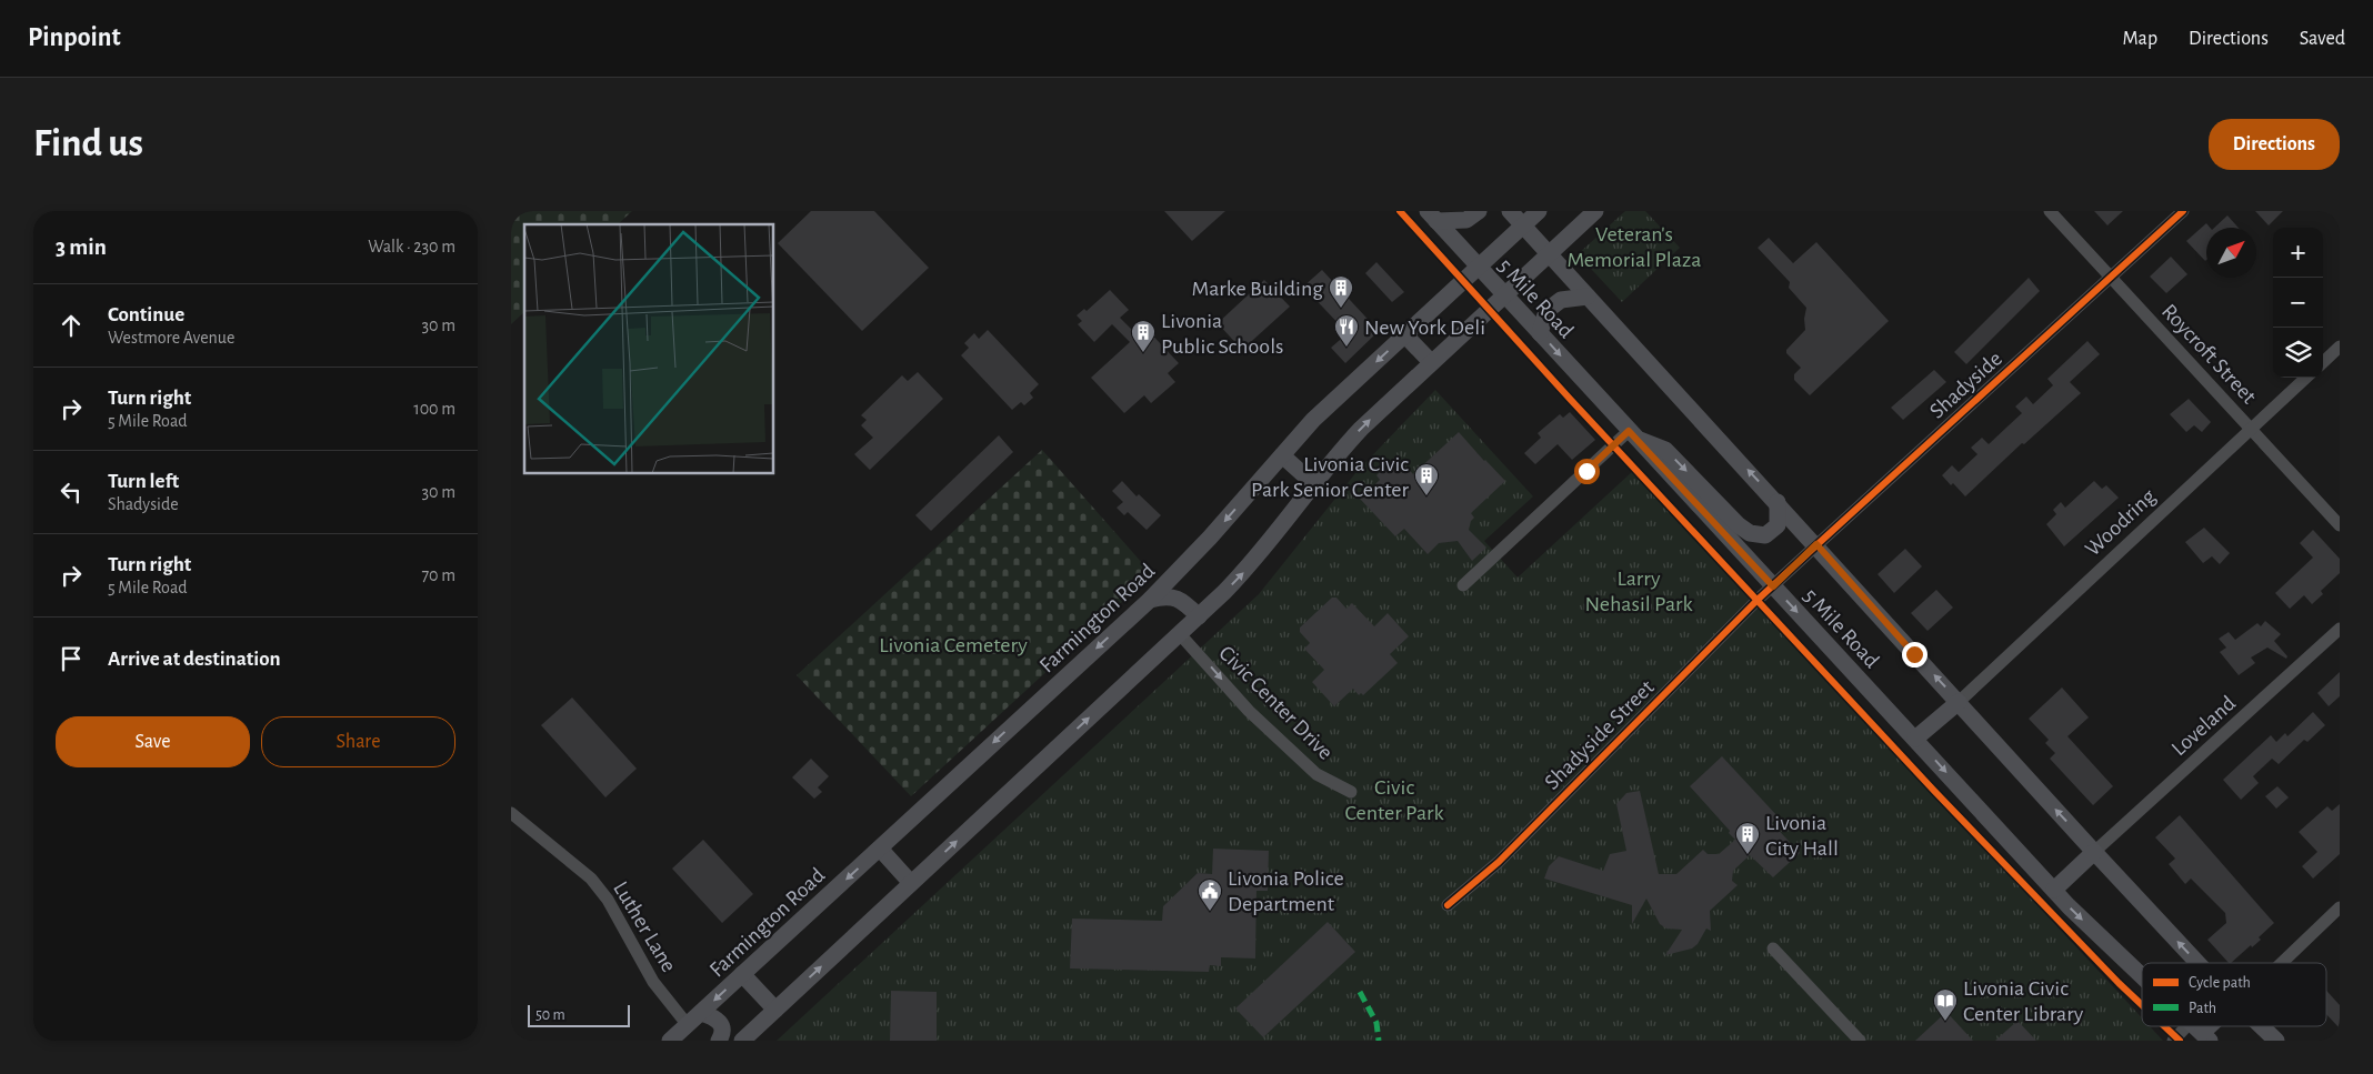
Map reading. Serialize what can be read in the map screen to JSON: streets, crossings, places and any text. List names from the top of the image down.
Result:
{
  "streets": {
    "main road": ["5 Mile Road", "Farmington Road"],
    "street": [
      "Roycroft Street",
      "Shadyside",
      "Woodring",
      "Civic Center Drive",
      "Loveland",
      "Shadyside Street",
      "Luther Lane"
    ]
  },
  "crossings": [
    ["5 Mile Road", "Shadyside"],
    ["5 Mile Road", "Woodring"],
    ["5 Mile Road", "Farmington Road"],
    ["5 Mile Road", "Loveland"],
    ["5 Mile Road", "Shadyside Street"],
    ["Roycroft Street", "Shadyside"],
    ["Roycroft Street", "Woodring"],
    ["Shadyside", "Shadyside Street"],
    ["Farmington Road", "Luther Lane"]
  ],
  "one_way": ["Civic Center Drive"],
  "parks": [
    "Veteran's Memorial Plaza",
    "Larry Nehasil Park",
    "Livonia Cemetery",
    "Civic Center Park"
  ],
  "places": {
    "building": [
      "Marke Building",
      "Livonia Public Schools",
      "Livonia Civic Park Senior Center",
      "Livonia City Hall"
    ],
    "restaurant": ["New York Deli"],
    "public building": ["Livonia Police Department"],
    "library": ["Livonia Civic Center Library"]
  },
  "legend": ["Cycle path", "Path"],
  "scale_bar": "50 m",
  "north": "top right",
  "page": {
    "header": "Pinpoint",
    "nav": ["Map", "Directions", "Saved"],
    "buttons": [
      "Directions",
      ["Save", "Share"]
    ],
    "title": "Find us",
    "heading": ["3 min", "Walk · 230 m"],
    "map_buttons": ["+", "−"],
    "list": [
      ["Continue", "Westmore Avenue", "30 m"],
      ["Turn right", "5 Mile Road", "100 m"],
      ["Turn left", "Shadyside", "30 m"],
      ["Turn right", "5 Mile Road", "70 m"],
      "Arrive at destination"
    ],
    "scale": "50 m"
  }
}
